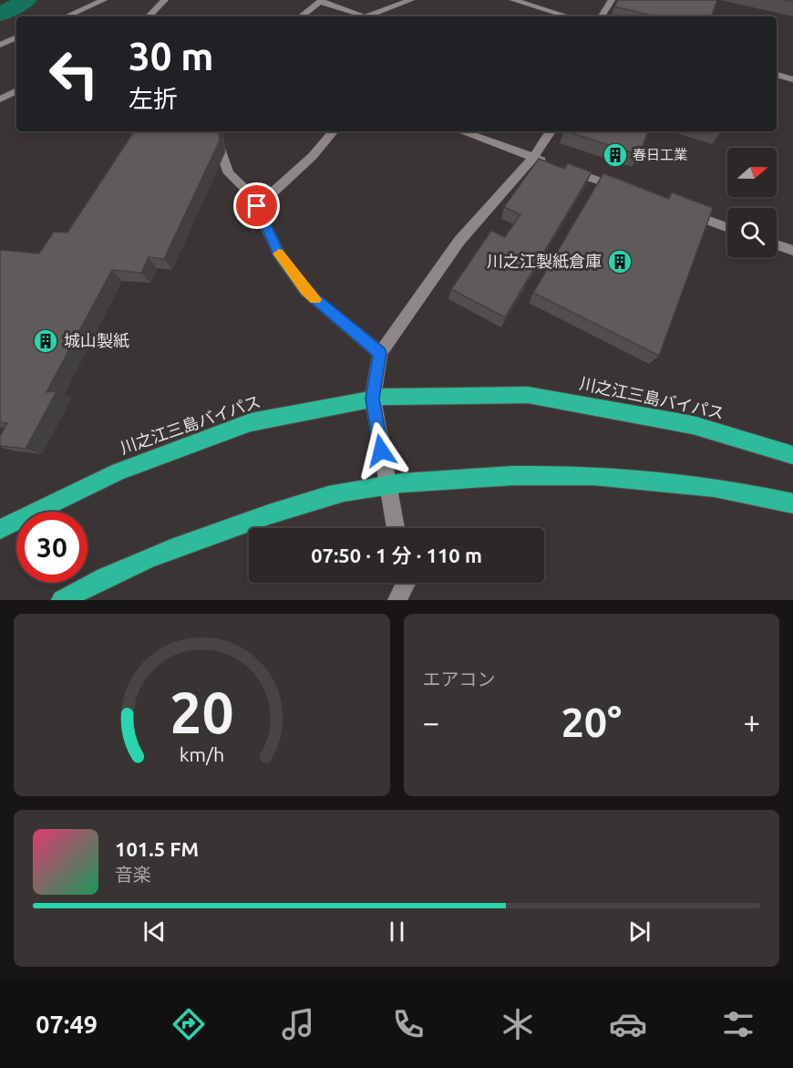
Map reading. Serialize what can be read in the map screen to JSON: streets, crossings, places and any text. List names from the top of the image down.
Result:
{
  "streets": {
    "highway": ["川之江三島バイパス"]
  },
  "places": {
    "building": ["春日工業", "川之江製紙倉庫", "城山製紙"]
  },
  "north": "right",
  "page": {
    "turn": ["30 m", "左折"],
    "limit": "30",
    "trip": "07:50 · 1 分 · 110 m",
    "tile": "エアコン",
    "heat": ["−", "20°", "+"],
    "song": ["101.5 FM", "音楽"],
    "tabs": "07:49",
    "gauge": ["20", "km/h"]
  }
}
